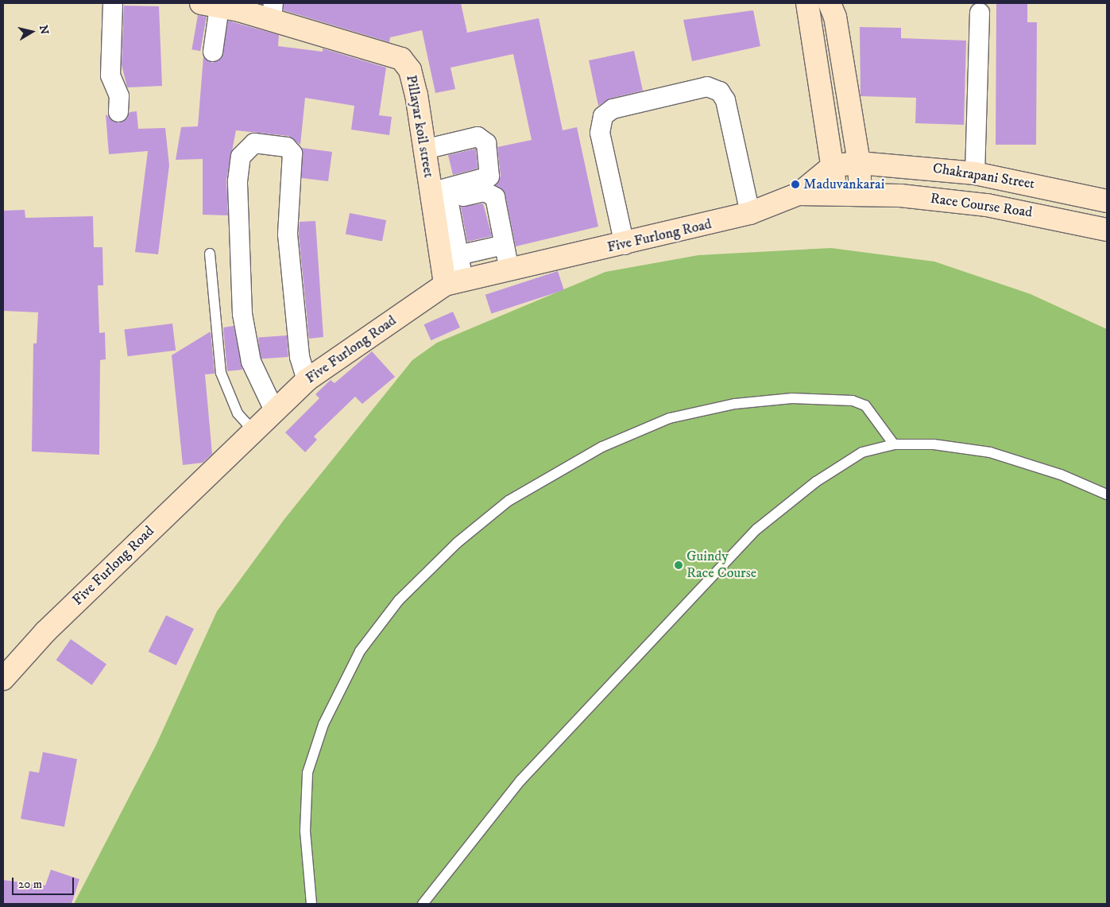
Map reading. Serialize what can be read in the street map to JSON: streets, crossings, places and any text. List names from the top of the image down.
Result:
{
  "streets": {
    "main road": [
      "Pillayar koil street",
      "Chakrapani Street",
      "Race Course Road",
      "Five Furlong Road"
    ]
  },
  "crossings": [
    ["Pillayar koil street", "Five Furlong Road"],
    ["Chakrapani Street", "Five Furlong Road"],
    ["Race Course Road", "Five Furlong Road"]
  ],
  "places": ["Maduvankarai", "Guindy Race Course"],
  "scale_bar": "20 m",
  "north": "right"
}
